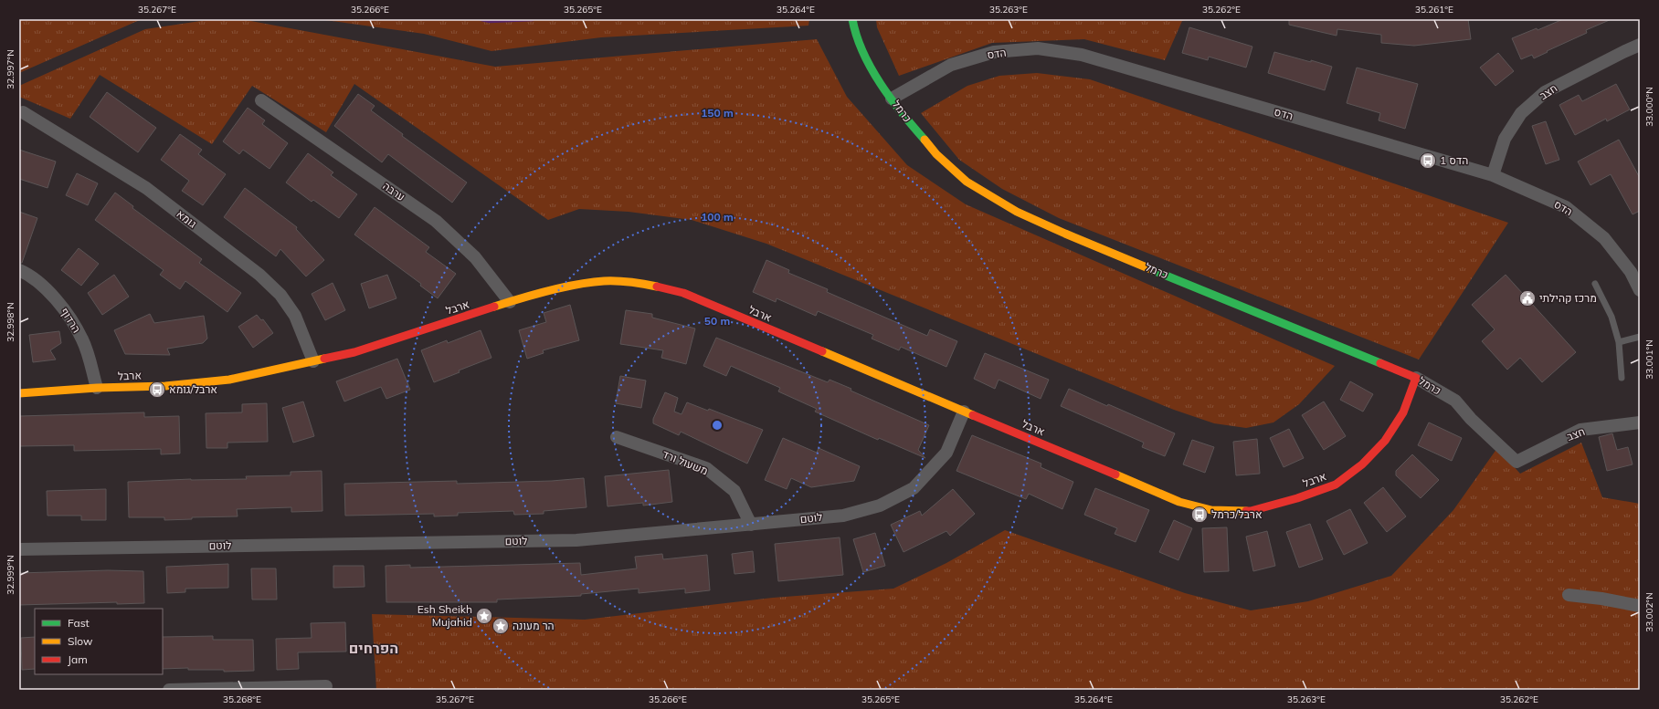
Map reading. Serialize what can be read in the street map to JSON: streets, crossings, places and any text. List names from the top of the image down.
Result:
{
  "streets": {
    "street": [
      "הדס",
      "חצב",
      "כרמל",
      "ערבה",
      "גומא",
      "ארבל",
      "הרדוף",
      "משעול ורד",
      "לוטם"
    ]
  },
  "crossings": [
    ["הדס", "חצב"],
    ["הדס", "כרמל"],
    ["חצב", "כרמל"],
    ["כרמל", "ארבל"],
    ["ערבה", "ארבל"],
    ["גומא", "ארבל"],
    ["ארבל", "הרדוף"],
    ["ארבל", "לוטם"],
    ["משעול ורד", "לוטם"]
  ],
  "districts": ["הפרחים"],
  "places": {
    "bus stop": ["הדס 1", "ארבל/גומא", "ארבל/כרמל"],
    "public building": ["מרכז קהילתי"],
    "place": ["Esh Sheikh Mujahid", "הר מעונה"]
  },
  "legend": ["Fast", "Slow", "Jam"],
  "coordinates": [
    "35.267°E",
    "35.266°E",
    "35.265°E",
    "35.264°E",
    "35.263°E",
    "35.262°E",
    "35.261°E",
    "32.997°N",
    "33.000°N",
    "32.998°N",
    "33.001°N",
    "32.999°N",
    "33.002°N",
    "35.268°E"
  ],
  "rings": ["150 m", "100 m", "50 m"]
}
